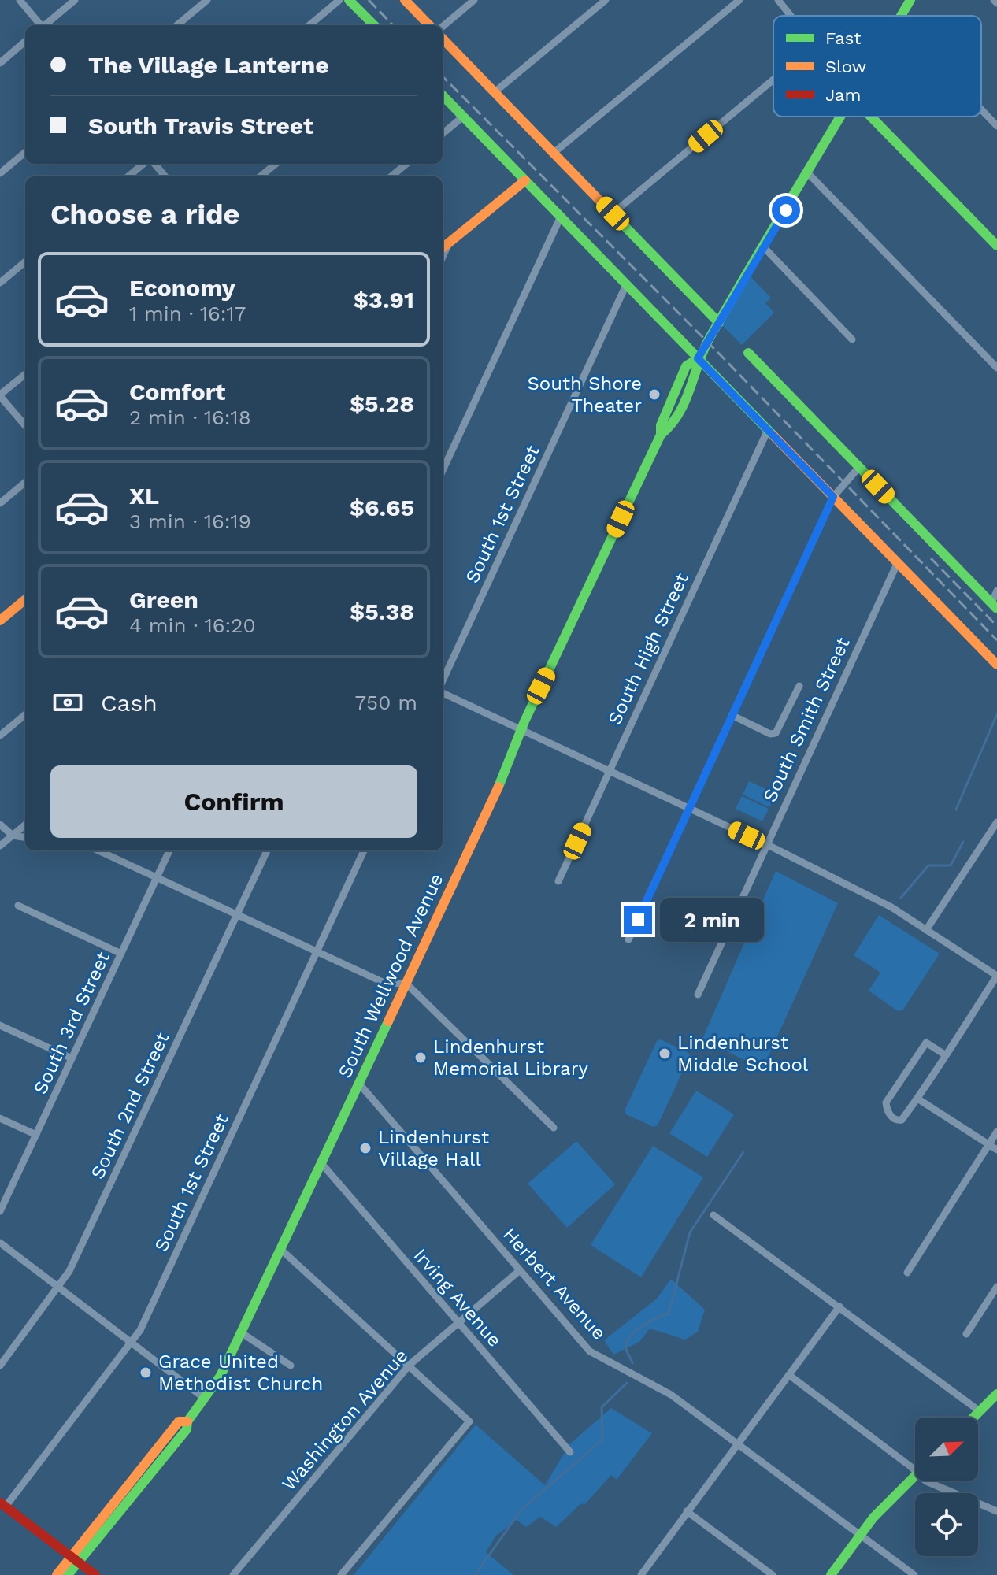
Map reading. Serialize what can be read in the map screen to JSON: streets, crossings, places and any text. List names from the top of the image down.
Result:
{
  "streets": {
    "main road": ["South Wellwood Avenue"],
    "street": [
      "South 1st Street",
      "South High Street",
      "South Smith Street",
      "South 3rd Street",
      "South 2nd Street",
      "Herbert Avenue",
      "Irving Avenue",
      "Washington Avenue"
    ]
  },
  "crossings": [
    ["South Wellwood Avenue", "Herbert Avenue"],
    ["South Wellwood Avenue", "Irving Avenue"],
    ["Herbert Avenue", "Washington Avenue"],
    ["Irving Avenue", "Washington Avenue"]
  ],
  "places": [
    "South Shore Theater",
    "Lindenhurst Middle School",
    "Lindenhurst Memorial Library",
    "Lindenhurst Village Hall",
    "Grace United Methodist Church"
  ],
  "legend": ["Fast", "Slow", "Jam"],
  "north": "top right",
  "page": {
    "banner": ["The Village Lanterne", "South Travis Street"],
    "heading": "Choose a ride",
    "list": [
      {
        "name": "Economy",
        "note": "1 min · 16:17",
        "value": "$3.91"
      },
      {
        "name": "Comfort",
        "note": "2 min · 16:18",
        "value": "$5.28"
      },
      {
        "name": "XL",
        "note": "3 min · 16:19",
        "value": "$6.65"
      },
      {
        "name": "Green",
        "note": "4 min · 16:20",
        "value": "$5.38"
      }
    ],
    "pay": ["Cash", "750 m"],
    "buttons": "Confirm",
    "bubble": "2 min"
  }
}
